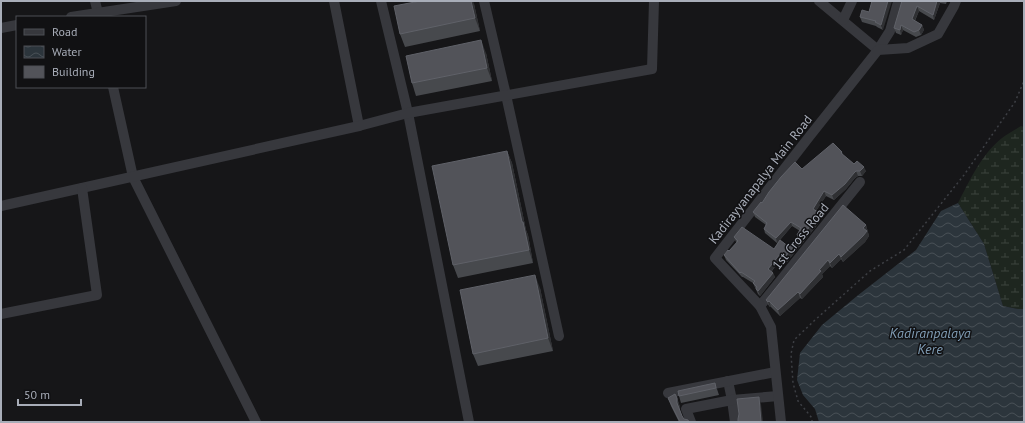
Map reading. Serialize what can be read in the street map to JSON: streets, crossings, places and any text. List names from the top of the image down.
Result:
{
  "streets": {
    "street": ["Kadirayyanapalya Main Road", "1st Cross Road"]
  },
  "crossings": [
    ["Kadirayyanapalya Main Road", "1st Cross Road"]
  ],
  "water": ["Kadiranpalaya Kere"],
  "legend": ["Road", "Water", "Building"],
  "scale_bar": "50 m"
}
